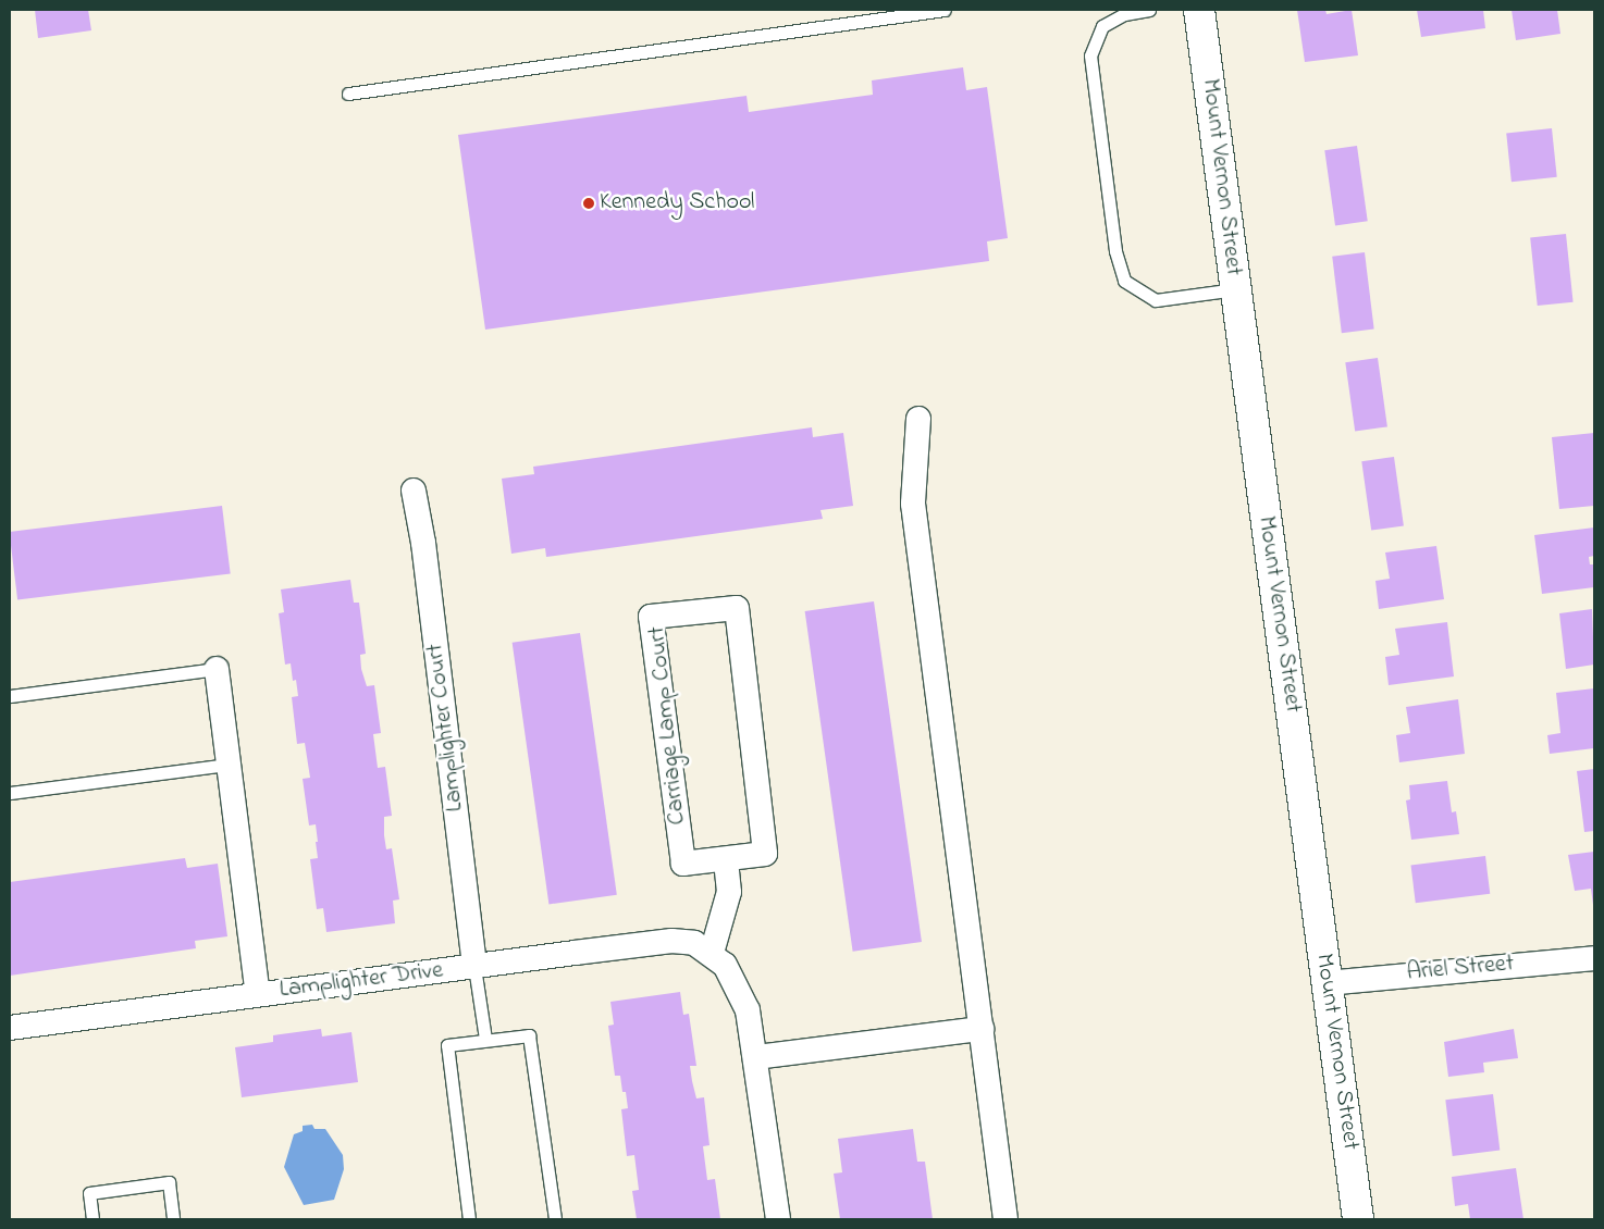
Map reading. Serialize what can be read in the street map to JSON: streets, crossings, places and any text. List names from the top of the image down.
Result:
{
  "streets": {
    "street": [
      "Mount Vernon Street",
      "Carriage Lamp Court",
      "Lamplighter Court",
      "Ariel Street",
      "Lamplighter Drive"
    ]
  },
  "crossings": [
    ["Mount Vernon Street", "Ariel Street"],
    ["Lamplighter Court", "Lamplighter Drive"]
  ],
  "places": ["Kennedy School"]
}
